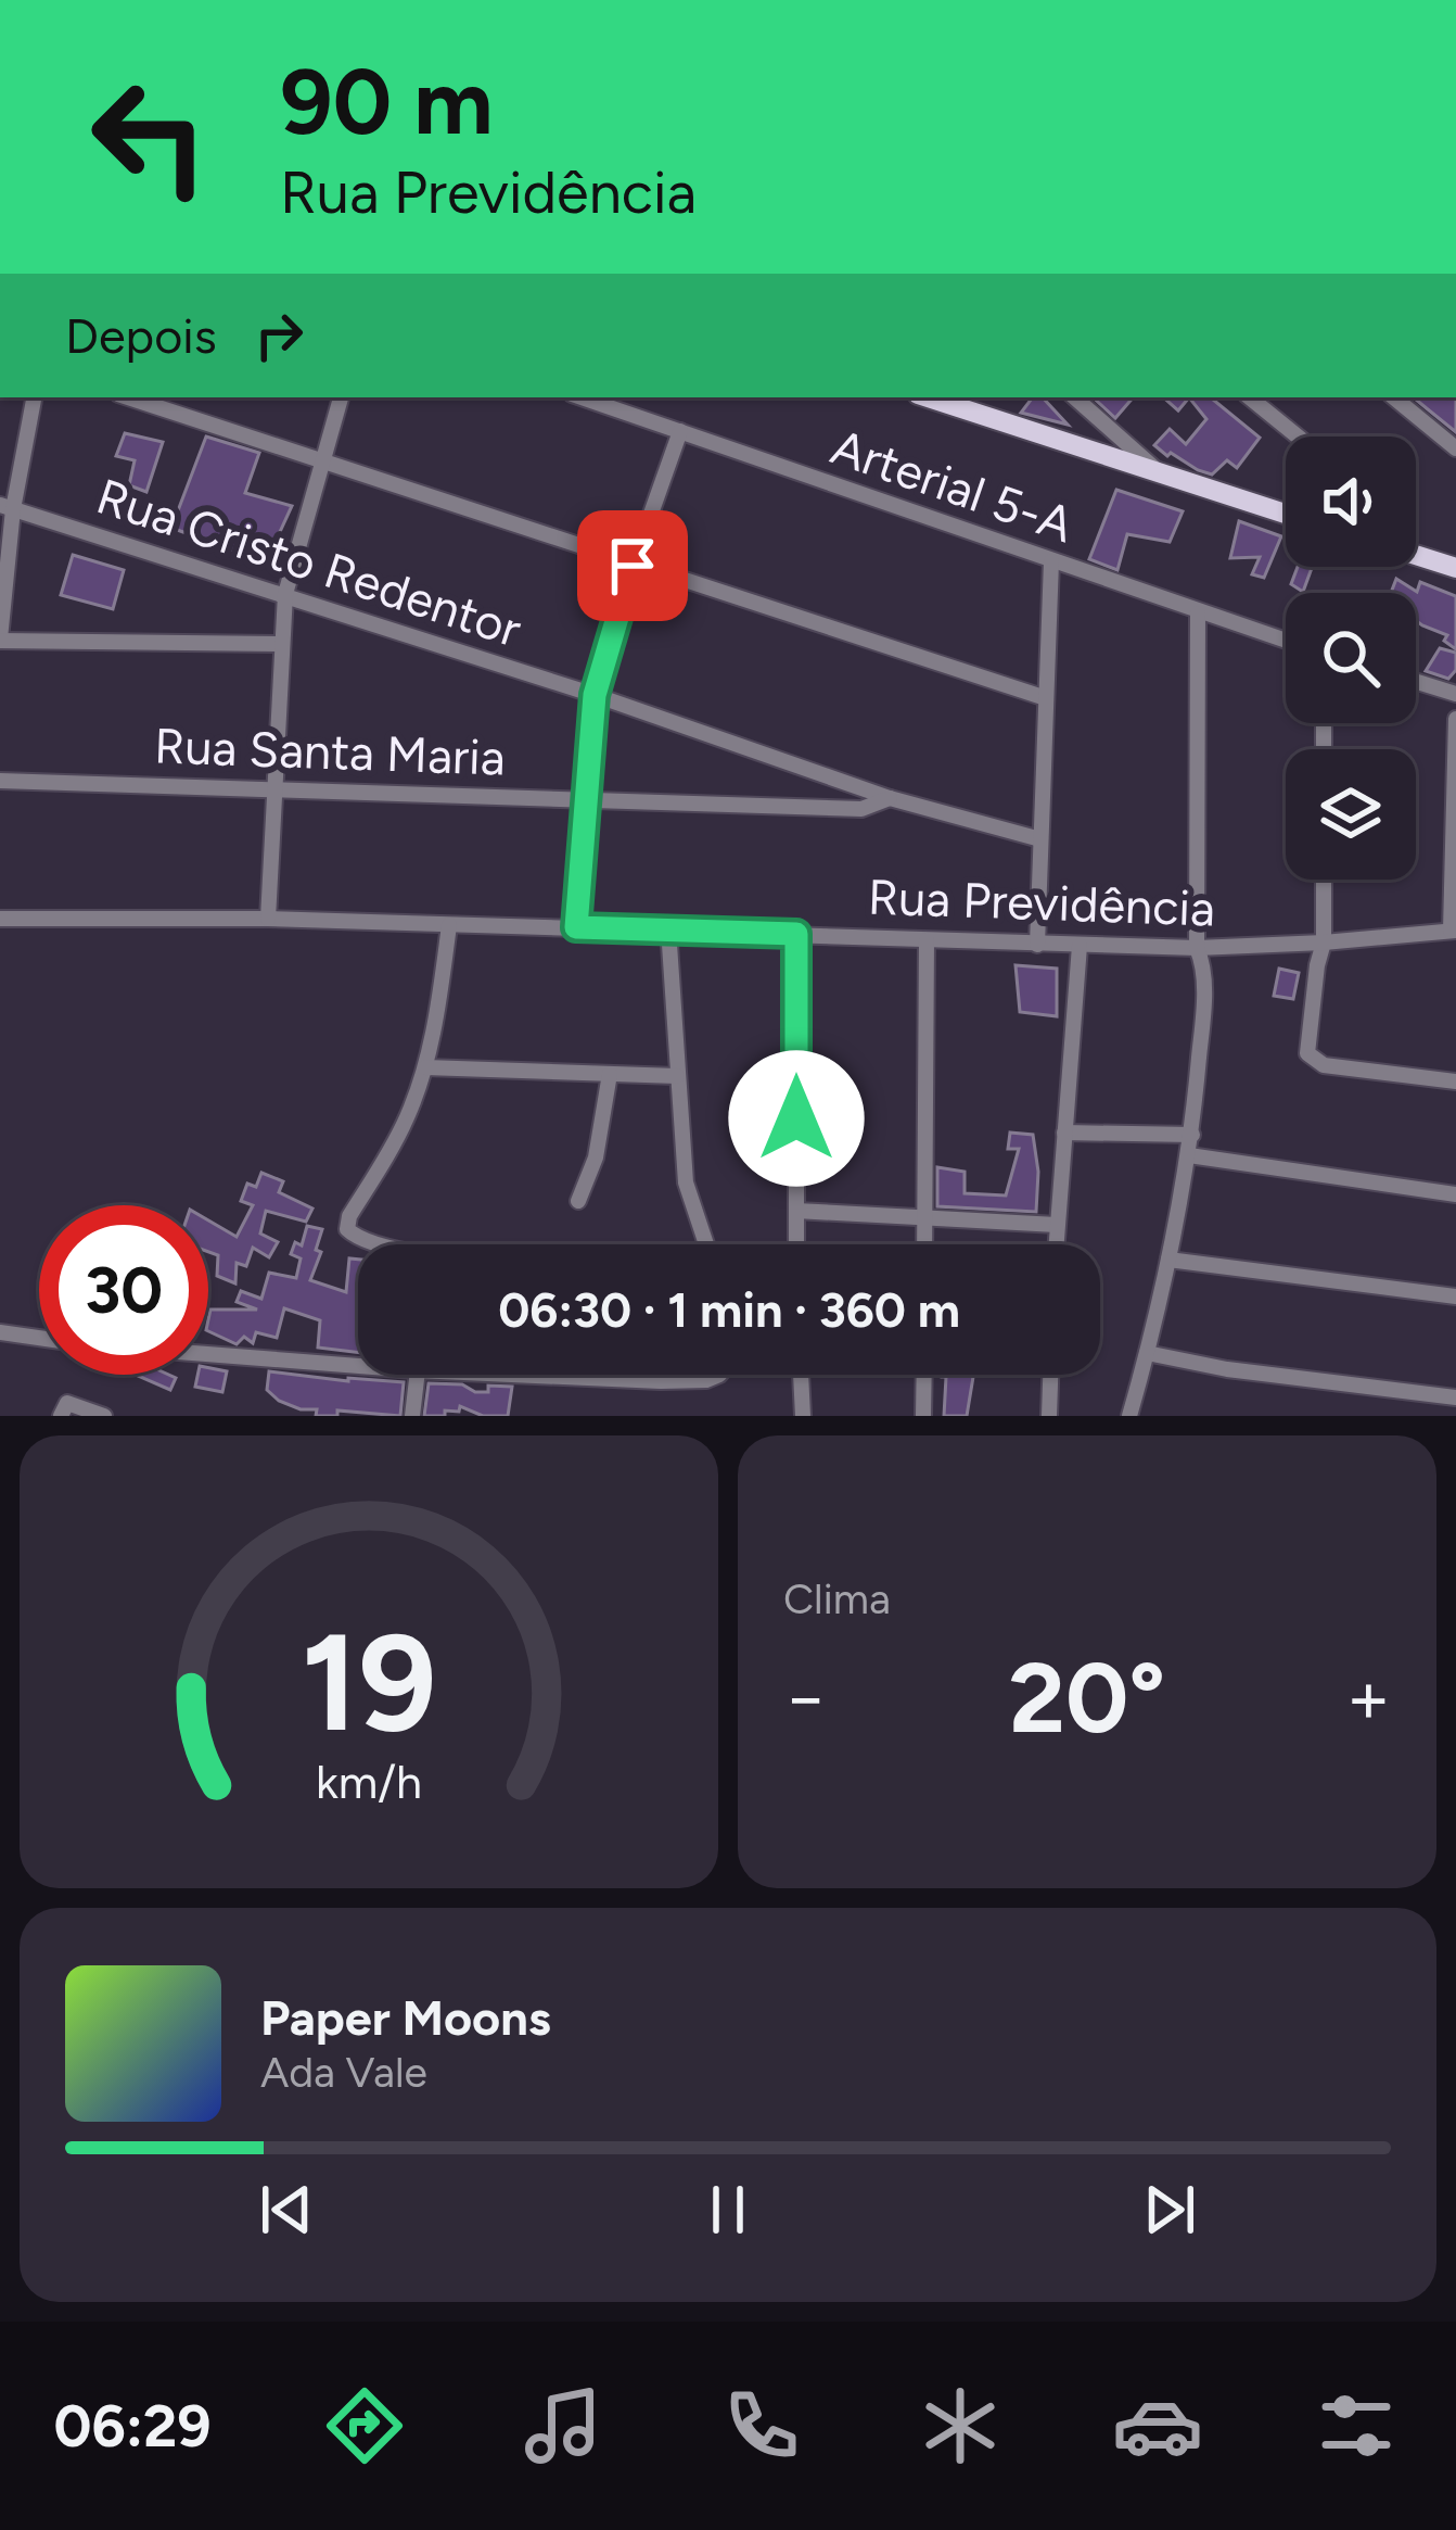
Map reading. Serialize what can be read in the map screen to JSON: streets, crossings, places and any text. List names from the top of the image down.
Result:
{
  "streets": {
    "street": [
      "Arterial 5-A",
      "Rua Cristo Redentor",
      "Rua Santa Maria",
      "Rua Previdência"
    ]
  },
  "crossings": [
    ["Rua Cristo Redentor", "Rua Santa Maria"]
  ],
  "page": {
    "turn": ["90 m", "Rua Previdência"],
    "then": "Depois",
    "limit": "30",
    "trip": "06:30 · 1 min · 360 m",
    "tile": "Clima",
    "heat": ["−", "20°", "+"],
    "song": ["Paper Moons", "Ada Vale"],
    "tabs": "06:29",
    "gauge": ["19", "km/h"]
  }
}
